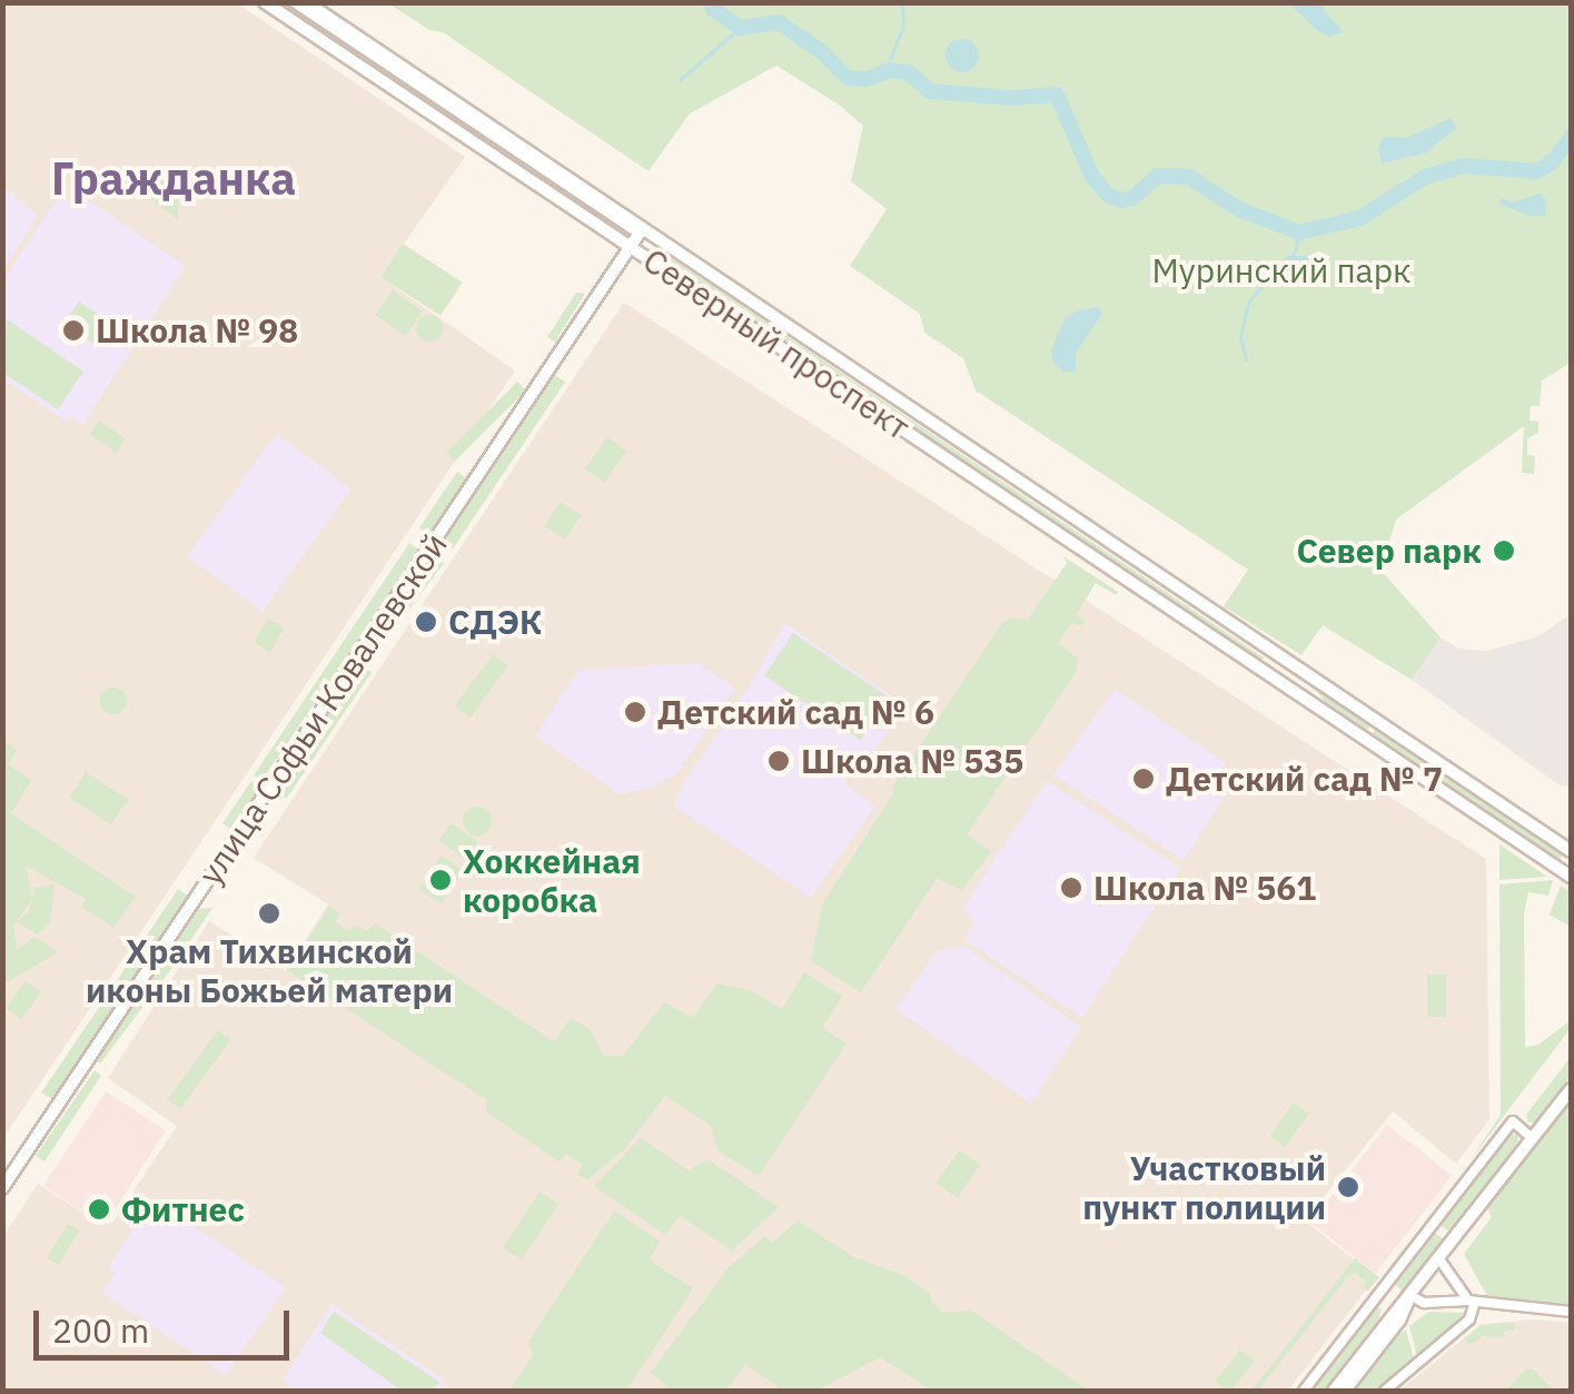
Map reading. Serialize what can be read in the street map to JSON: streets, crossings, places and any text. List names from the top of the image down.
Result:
{
  "streets": {
    "main road": ["Северный проспект", "улица Софьи Ковалевской"]
  },
  "crossings": [
    ["Северный проспект", "улица Софьи Ковалевской"]
  ],
  "districts": ["Гражданка"],
  "parks": ["Муринский парк"],
  "places": [
    "Школа № 98",
    "Север парк",
    "СДЭК",
    "Детский сад № 6",
    "Школа № 535",
    "Детский сад № 7",
    "Хоккейная коробка",
    "Школа № 561",
    "Храм Тихвинской иконы Божьей матери",
    "Участковый пункт полиции",
    "Фитнес"
  ],
  "scale_bar": "200 m"
}
